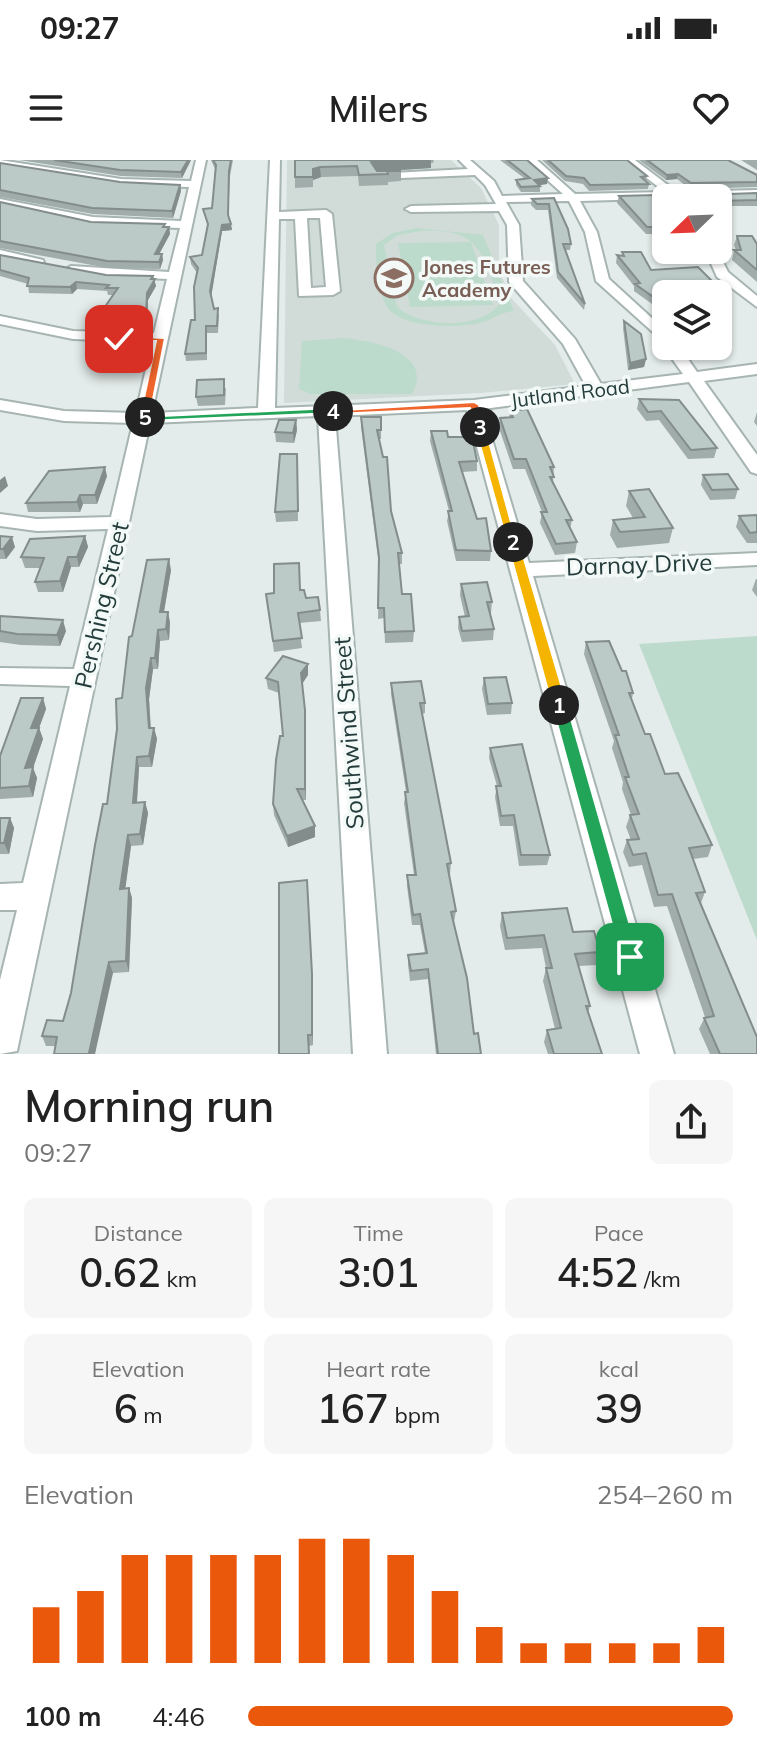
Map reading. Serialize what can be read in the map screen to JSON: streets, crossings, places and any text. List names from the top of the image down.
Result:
{
  "streets": {
    "street": [
      "Jutland Road",
      "Darnay Drive",
      "Pershing Street",
      "Southwind Street"
    ]
  },
  "crossings": [
    ["Jutland Road", "Pershing Street"],
    ["Jutland Road", "Southwind Street"]
  ],
  "places": {
    "school or university": ["Jones Futures Academy"]
  },
  "north": "bottom left",
  "page": {
    "status": "09:27",
    "header": "Milers",
    "pins": [
      "4",
      "5",
      "3",
      "2",
      "1"
    ],
    "heading": ["Morning run", "09:27"],
    "stats": [
      ["Distance", "0.62 km"],
      ["Time", "3:01"],
      ["Pace", "4:52 /km"],
      ["Elevation", "6 m"],
      ["Heart rate", "167 bpm"],
      ["kcal", "39"]
    ],
    "chart": ["Elevation", "254–260 m"],
    "list": [
      {
        "name": "100 m",
        "note": "4:46"
      }
    ]
  }
}
